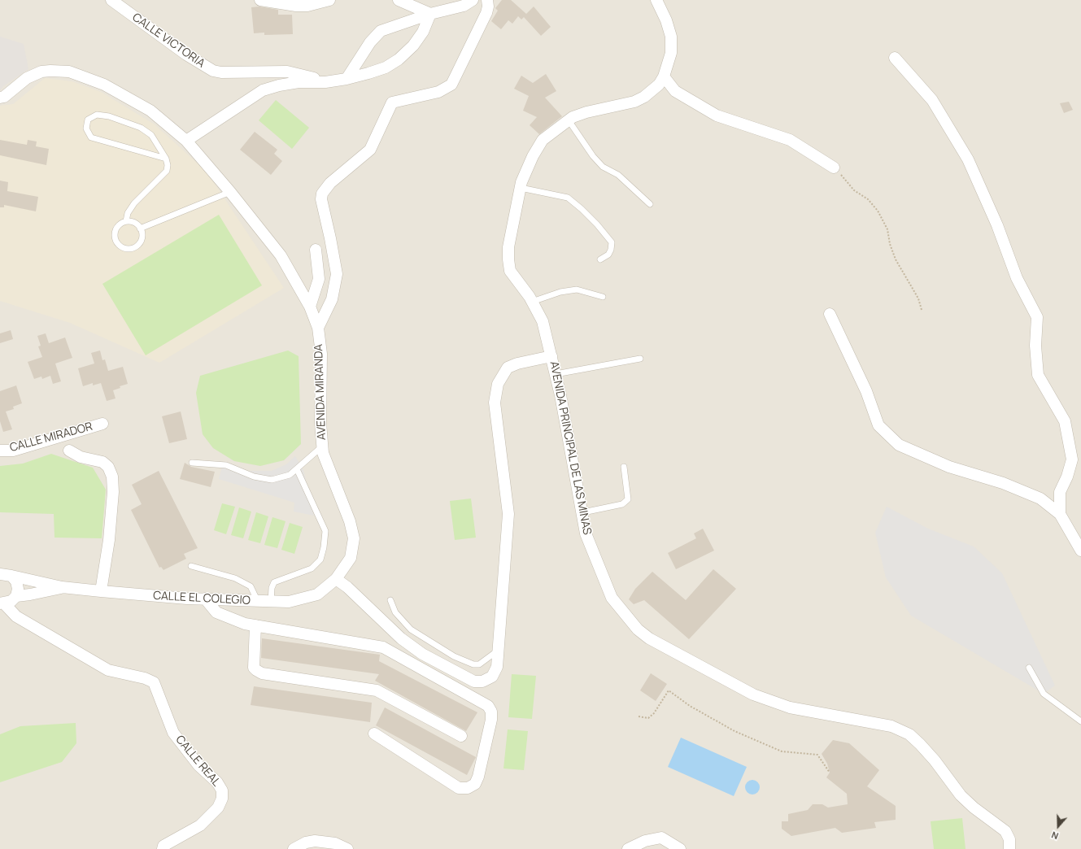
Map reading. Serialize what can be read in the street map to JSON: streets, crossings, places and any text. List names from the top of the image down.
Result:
{
  "streets": {
    "street": [
      "CALLE VICTORIA",
      "AVENIDA MIRANDA",
      "CALLE MIRADOR",
      "AVENIDA PRINCIPAL DE LAS MINAS",
      "CALLE EL COLEGIO",
      "CALLE REAL"
    ]
  },
  "crossings": [
    ["AVENIDA MIRANDA", "CALLE EL COLEGIO"],
    ["CALLE EL COLEGIO", "CALLE REAL"]
  ],
  "north": "bottom"
}
